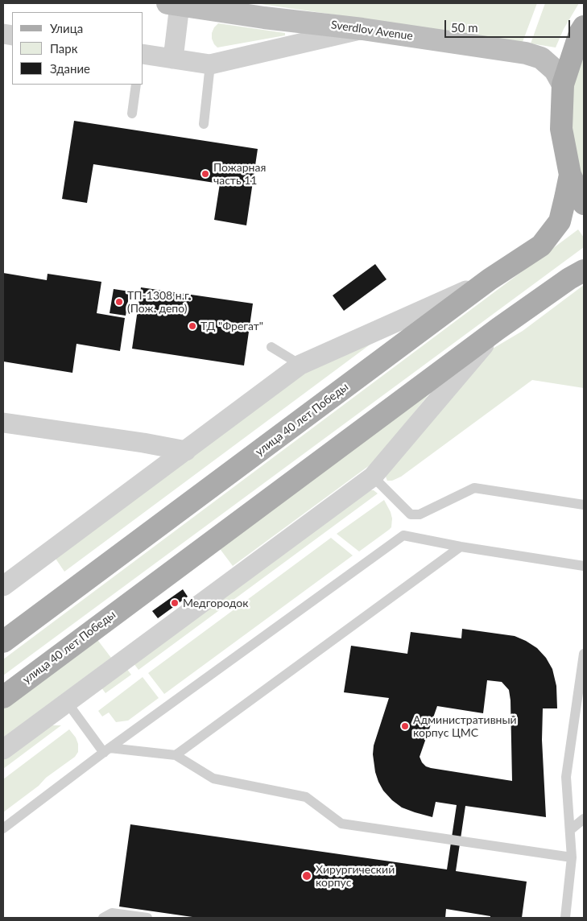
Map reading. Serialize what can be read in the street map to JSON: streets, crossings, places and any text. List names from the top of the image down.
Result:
{
  "streets": {
    "main road": ["Sverdlov Avenue", "улица 40 лет Победы"]
  },
  "places": [
    "Пожарная часть 11",
    "ТП-1308 н.г. (Пож. депо)",
    "ТД \"Фрегат\"",
    "Медгородок",
    "Административный корпус ЦМС",
    "Хирургический корпус"
  ],
  "legend": ["Улица", "Парк", "Здание"],
  "scale_bar": "50 m"
}
